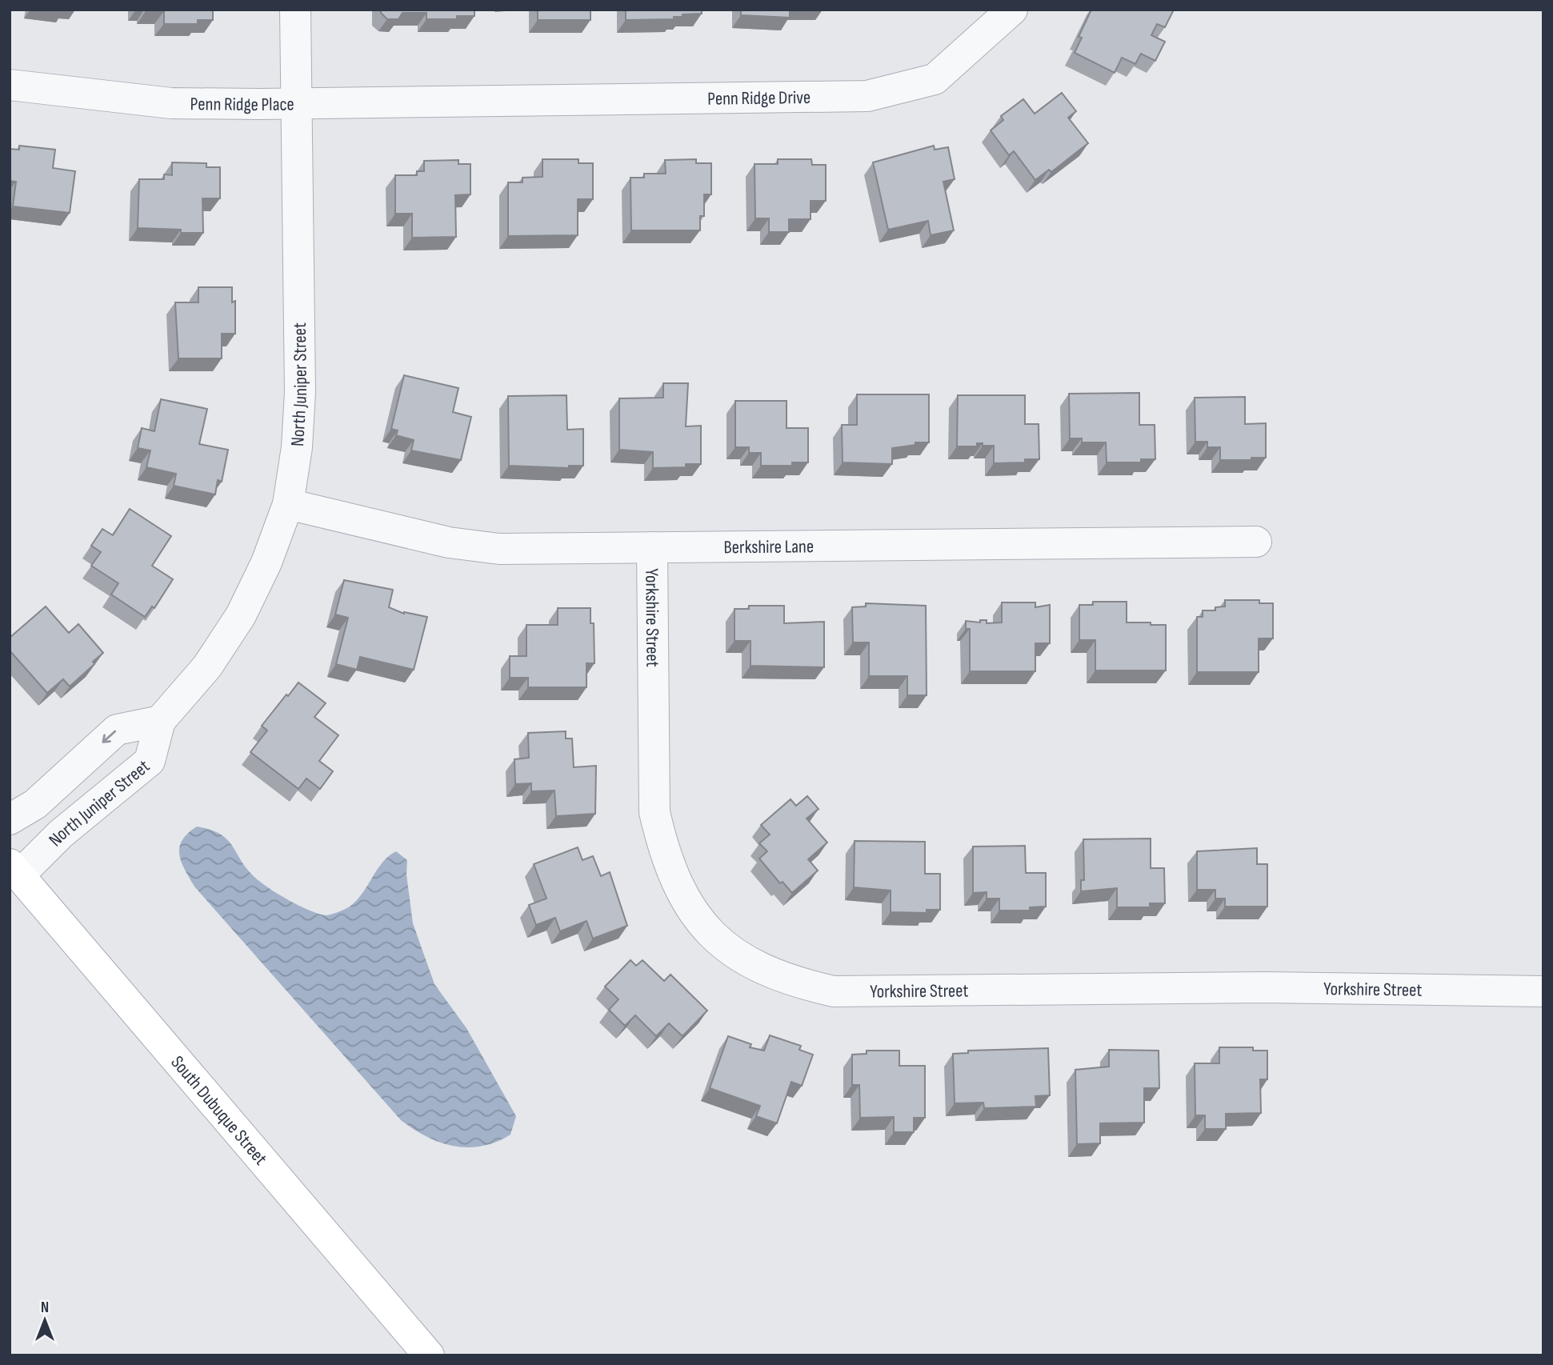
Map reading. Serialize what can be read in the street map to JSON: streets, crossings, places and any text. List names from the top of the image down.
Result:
{
  "streets": {
    "main road": ["South Dubuque Street"],
    "street": [
      "Penn Ridge Drive",
      "Penn Ridge Place",
      "North Juniper Street",
      "Berkshire Lane",
      "Yorkshire Street"
    ]
  },
  "crossings": [
    ["Penn Ridge Drive", "Penn Ridge Place"],
    ["Penn Ridge Place", "North Juniper Street"],
    ["North Juniper Street", "Berkshire Lane"],
    ["North Juniper Street", "South Dubuque Street"],
    ["Berkshire Lane", "Yorkshire Street"]
  ],
  "north": "top"
}
